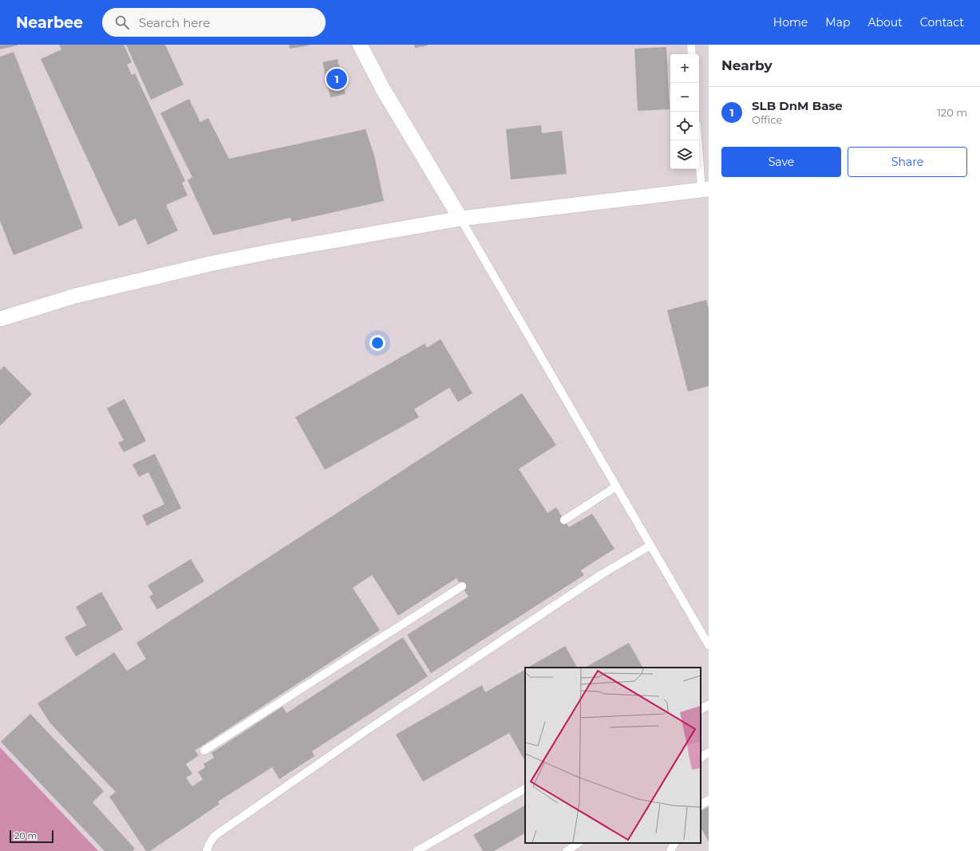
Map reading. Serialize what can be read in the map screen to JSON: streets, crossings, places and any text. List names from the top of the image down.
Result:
{
  "scale_bar": "20 m",
  "page": {
    "header": "Nearbee",
    "search": "Search here",
    "nav": [
      "Home",
      "Map",
      "About",
      "Contact"
    ],
    "heading": "Nearby",
    "map_buttons": ["+", "−"],
    "pins": "1",
    "list": [
      {
        "mark": "1",
        "name": "SLB DnM Base",
        "note": "Office",
        "value": "120 m"
      }
    ],
    "buttons": ["Save", "Share"],
    "scale": "20 m"
  }
}
